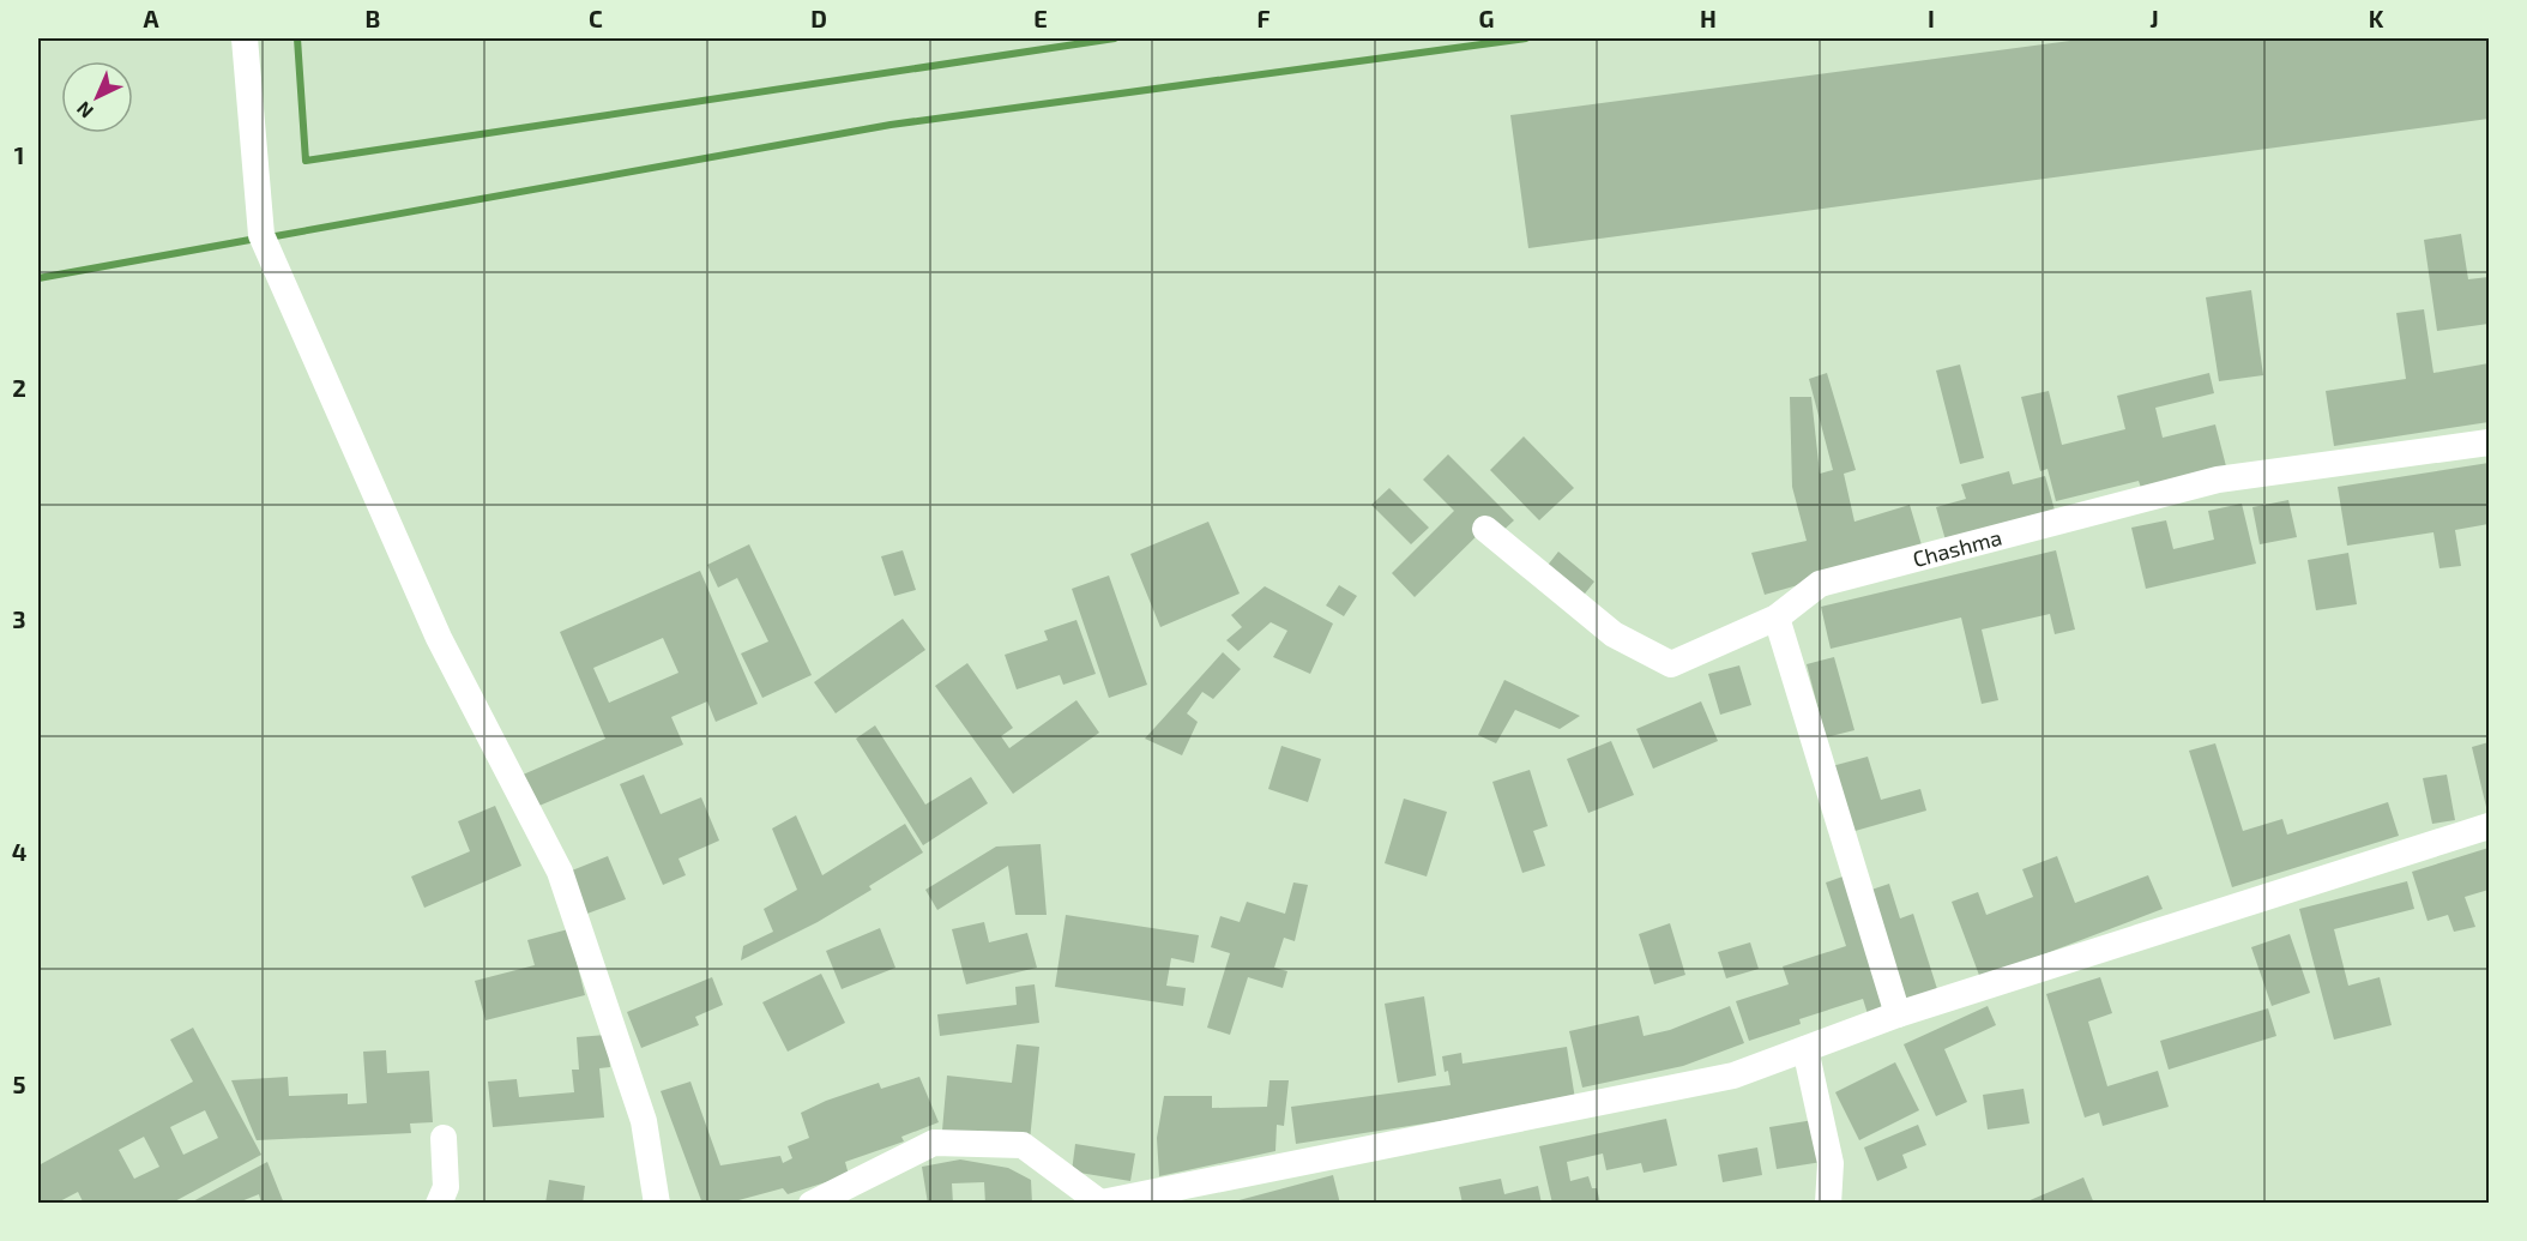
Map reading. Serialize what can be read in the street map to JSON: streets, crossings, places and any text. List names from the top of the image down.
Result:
{
  "streets": {
    "street": ["Chashma"]
  },
  "north": "bottom left",
  "grid": {
    "columns": [
      "A",
      "B",
      "C",
      "D",
      "E",
      "F",
      "G",
      "H",
      "I",
      "J",
      "K"
    ],
    "rows": [
      "1",
      "2",
      "3",
      "4",
      "5"
    ]
  }
}
